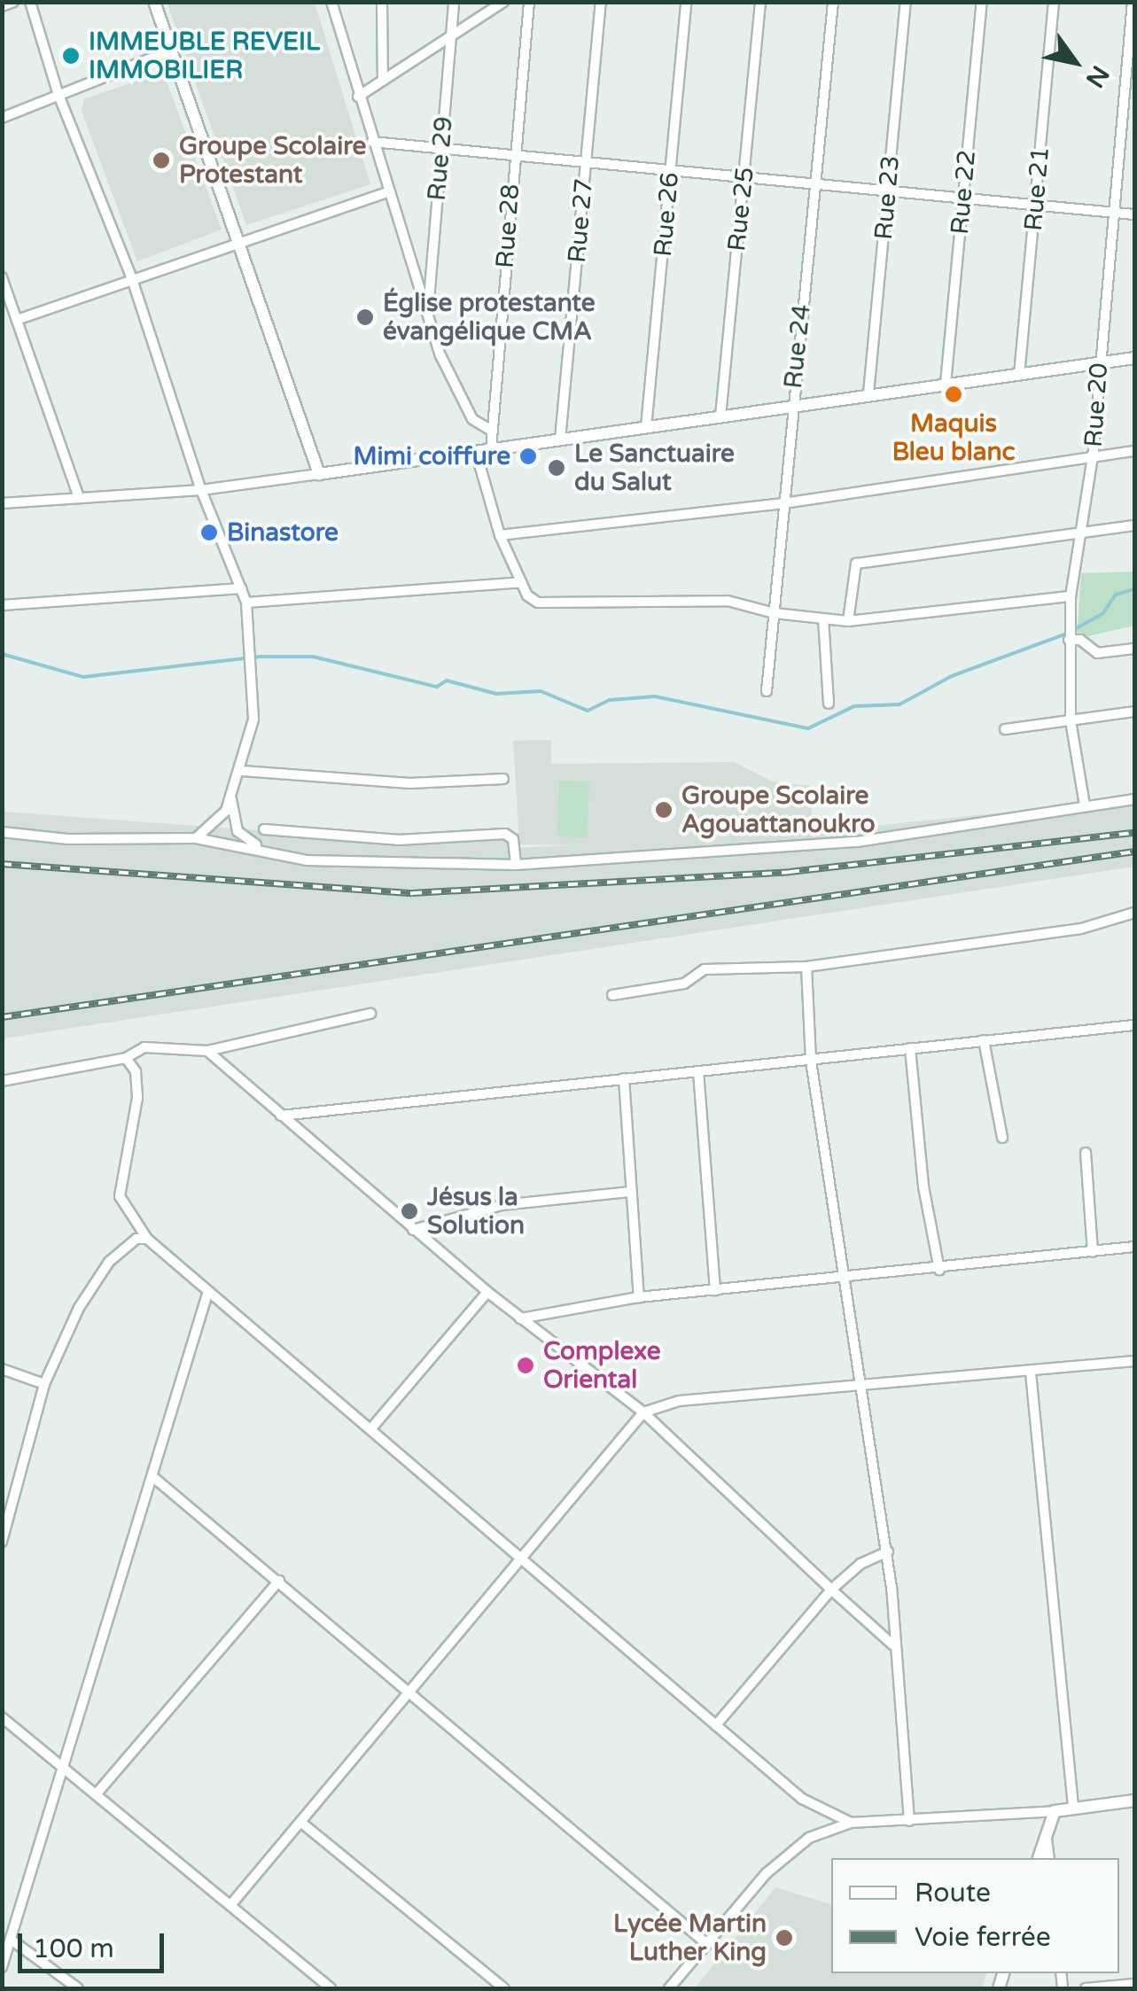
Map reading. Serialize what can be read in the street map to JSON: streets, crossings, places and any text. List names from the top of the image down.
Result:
{
  "streets": {
    "street": [
      "Rue 29",
      "Rue 21",
      "Rue 22",
      "Rue 23",
      "Rue 25",
      "Rue 26",
      "Rue 27",
      "Rue 28",
      "Rue 24",
      "Rue 20"
    ]
  },
  "places": [
    "IMMEUBLE REVEIL IMMOBILIER",
    "Groupe Scolaire Protestant",
    "Église protestante évangélique CMA",
    "Maquis Bleu blanc",
    "Mimi coiffure",
    "Le Sanctuaire du Salut",
    "Binastore",
    "Groupe Scolaire Agouattanoukro",
    "Jésus la Solution",
    "Complexe Oriental",
    "Lycée Martin Luther King"
  ],
  "legend": ["Route", "Voie ferrée"],
  "scale_bar": "100 m",
  "north": "bottom right"
}
